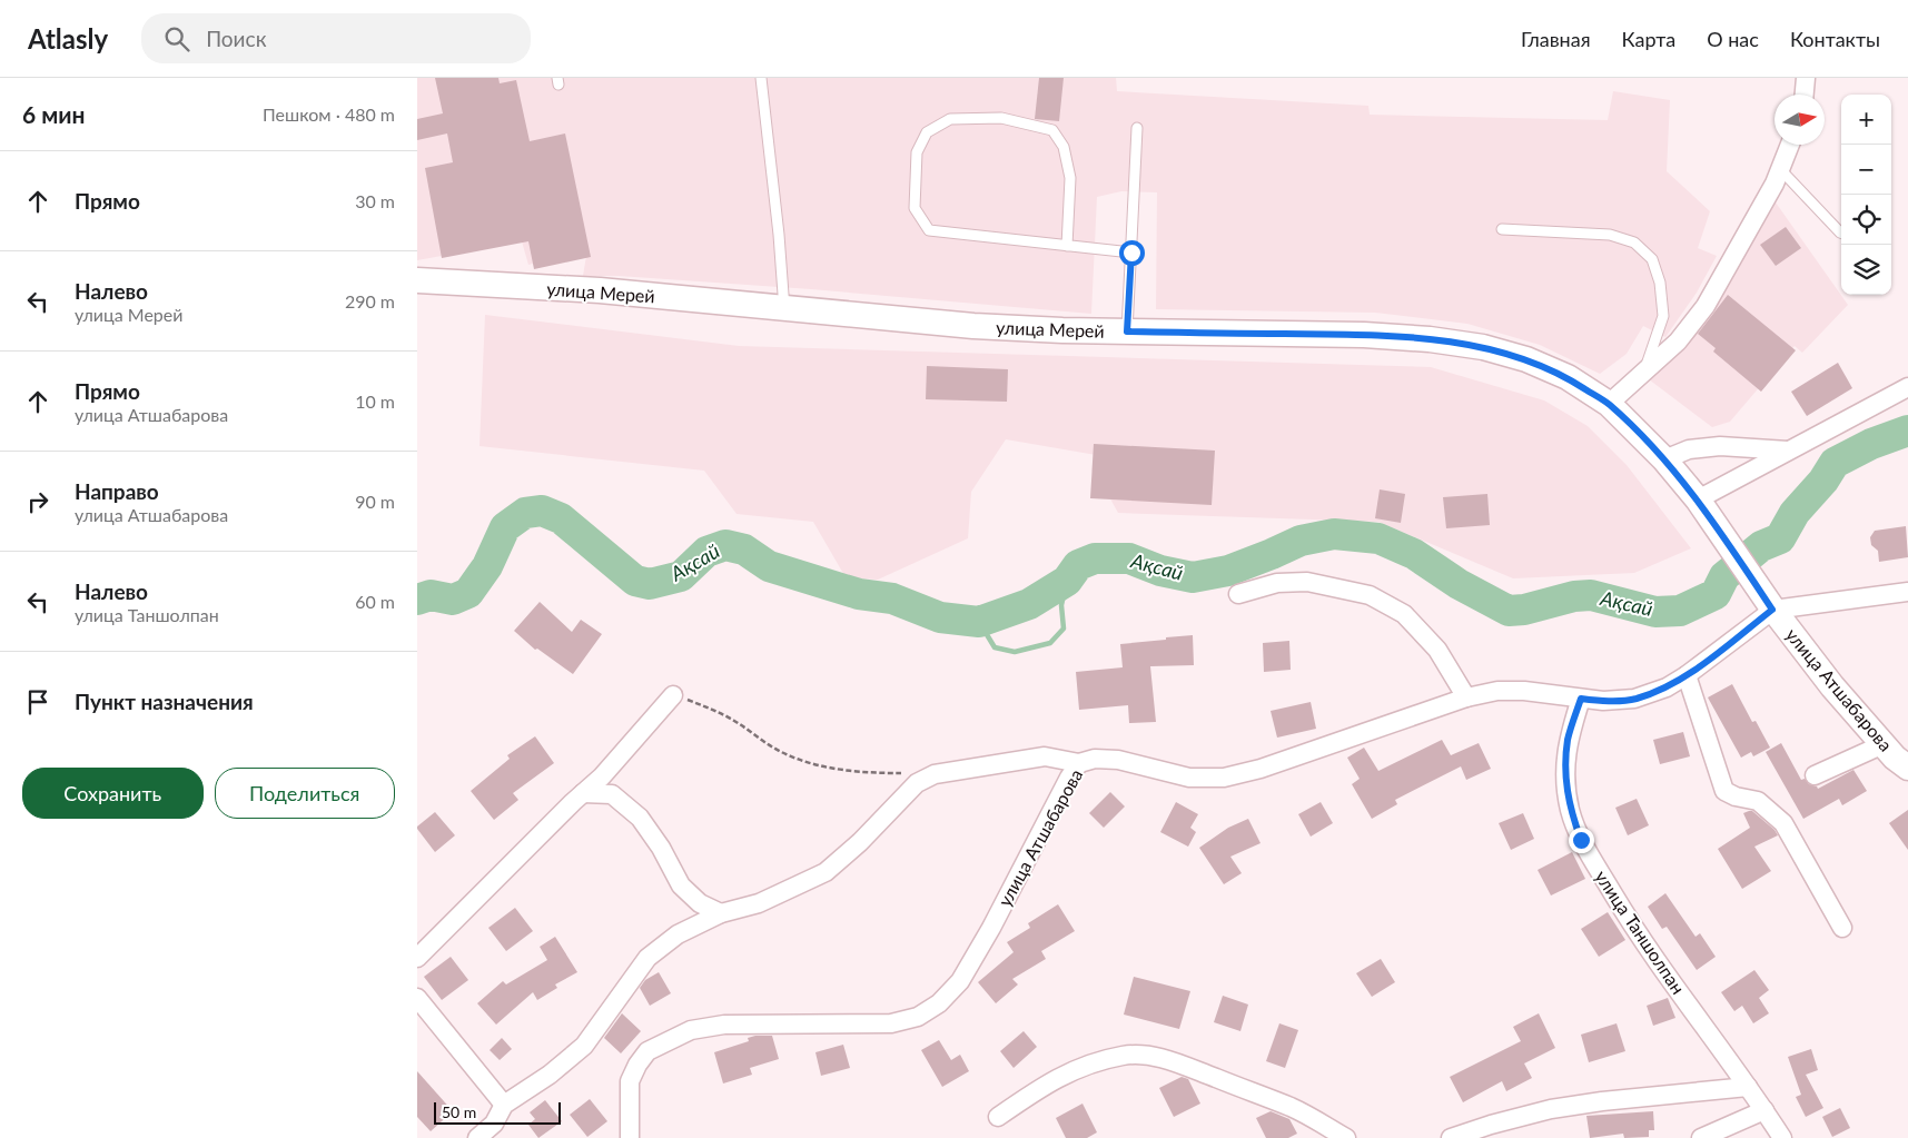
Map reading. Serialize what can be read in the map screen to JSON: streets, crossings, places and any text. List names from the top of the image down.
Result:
{
  "streets": {
    "main road": ["улица Мерей", "улица Атшабарова"],
    "street": ["улица Таншолпан"]
  },
  "crossings": [
    ["улица Мерей", "улица Атшабарова"],
    ["улица Атшабарова", "улица Таншолпан"]
  ],
  "water": ["Ақсай"],
  "scale_bar": "50 m",
  "north": "right",
  "page": {
    "header": "Atlasly",
    "search": "Поиск",
    "nav": [
      "Главная",
      "Карта",
      "О нас",
      "Контакты"
    ],
    "heading": ["6 мин", "Пешком · 480 m"],
    "map_buttons": ["+", "−"],
    "list": [
      ["Прямо", "30 m"],
      ["Налево", "улица Мерей", "290 m"],
      ["Прямо", "улица Атшабарова", "10 m"],
      ["Направо", "улица Атшабарова", "90 m"],
      ["Налево", "улица Таншолпан", "60 m"],
      "Пункт назначения"
    ],
    "buttons": ["Сохранить", "Поделиться"],
    "scale": "50 m"
  }
}
